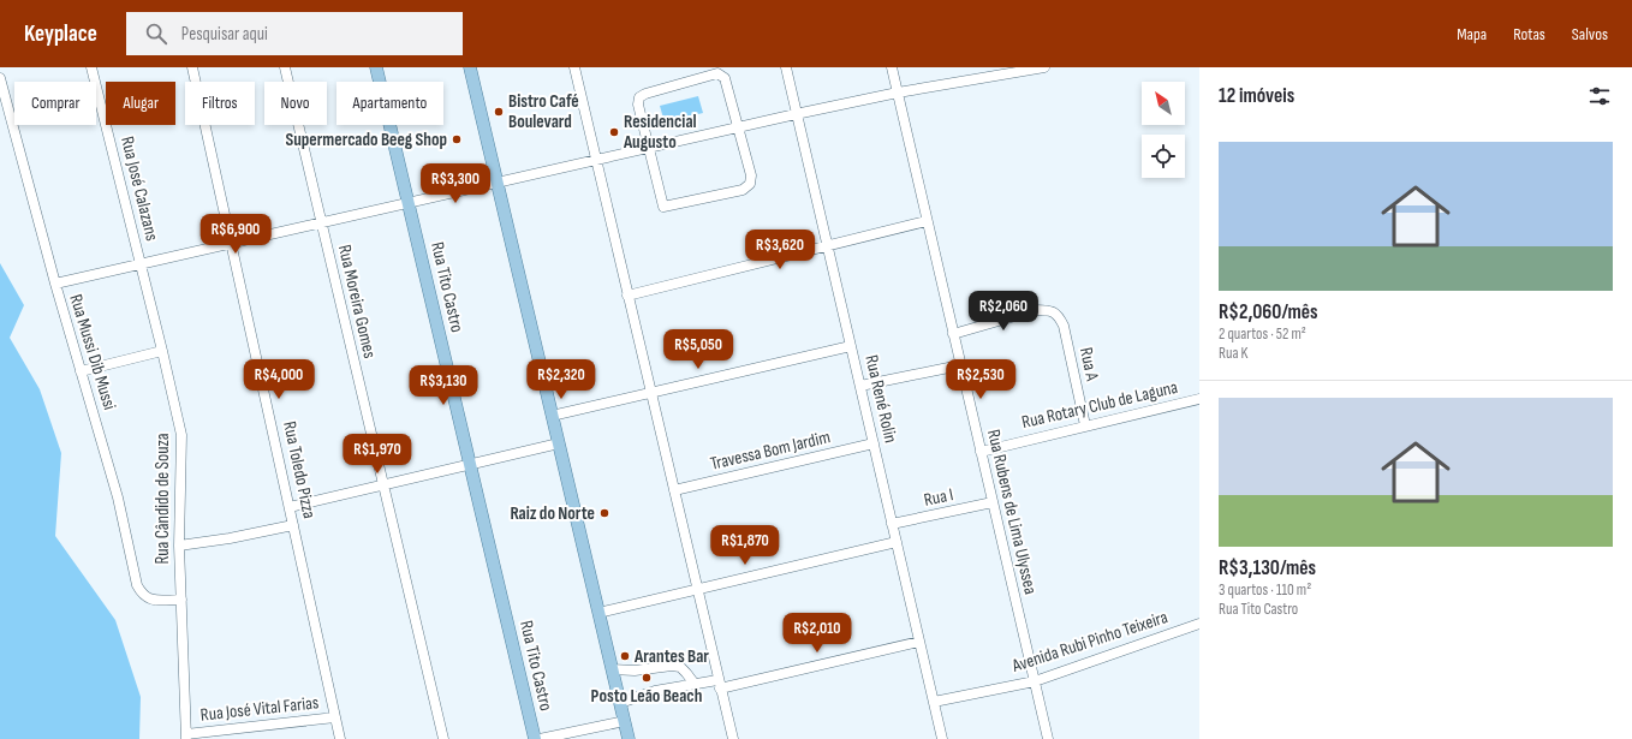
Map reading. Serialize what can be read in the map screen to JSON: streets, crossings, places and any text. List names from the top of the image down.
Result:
{
  "streets": {
    "main road": ["Rua Tito Castro"],
    "street": [
      "Rua José Calazans",
      "Rua Moreira Gomes",
      "Rua Mussi Dib Mussi",
      "Rua A",
      "Rua René Rolin",
      "Rua Rotary Club de Laguna",
      "Travessa Bom Jardim",
      "Rua Toledo Pizza",
      "Rua I",
      "Rua Cândido de Souza",
      "Rua Rubens de Lima Ulyssea",
      "Avenida Rubi Pinho Teixeira",
      "Rua José Vital Farias"
    ]
  },
  "crossings": [
    ["Rua José Calazans", "Rua Cândido de Souza"],
    ["Rua Mussi Dib Mussi", "Rua Cândido de Souza"],
    ["Rua A", "Rua Rotary Club de Laguna"],
    ["Rua A", "Rua Rubens de Lima Ulyssea"],
    ["Rua René Rolin", "Travessa Bom Jardim"],
    ["Rua René Rolin", "Rua I"],
    ["Rua René Rolin", "Avenida Rubi Pinho Teixeira"],
    ["Rua Rotary Club de Laguna", "Rua Rubens de Lima Ulyssea"],
    ["Rua Toledo Pizza", "Rua José Vital Farias"],
    ["Rua I", "Rua Rubens de Lima Ulyssea"],
    ["Rua Cândido de Souza", "Rua José Vital Farias"],
    ["Rua Rubens de Lima Ulyssea", "Avenida Rubi Pinho Teixeira"]
  ],
  "places": [
    "Bistro Café Boulevard",
    "Residencial Augusto",
    "Supermercado Beeg Shop",
    "Raiz do Norte",
    "Arantes Bar",
    "Posto Leão Beach"
  ],
  "north": "top left",
  "page": {
    "header": "Keyplace",
    "search": "Pesquisar aqui",
    "nav": ["Mapa", "Rotas", "Salvos"],
    "heading": "12 imóveis",
    "chip": [
      "Comprar",
      "Alugar",
      "Filtros",
      "Novo",
      "Apartamento"
    ],
    "list": [
      {
        "name": "R$2,060/mês",
        "note": "2 quartos · 52 m² · Rua K"
      },
      {
        "name": "R$3,130/mês",
        "note": "3 quartos · 110 m² · Rua Tito Castro"
      }
    ],
    "price": [
      "R$3,300",
      "R$6,900",
      "R$3,620",
      "R$2,060",
      "R$5,050",
      "R$4,000",
      "R$2,320",
      "R$2,530",
      "R$3,130",
      "R$1,970",
      "R$1,870",
      "R$2,010"
    ]
  }
}
